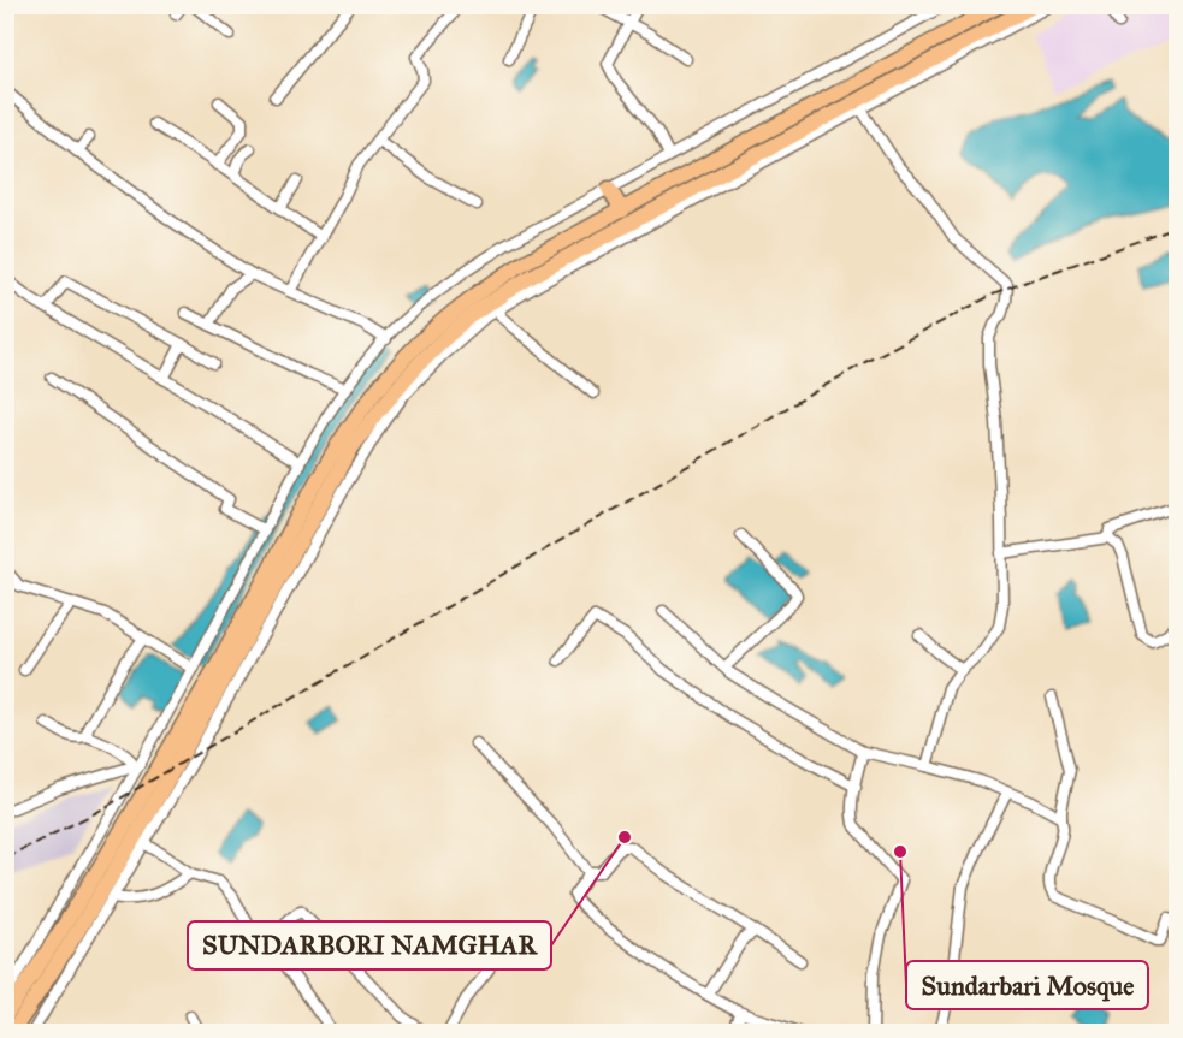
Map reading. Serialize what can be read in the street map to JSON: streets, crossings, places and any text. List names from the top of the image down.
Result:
{
  "places": ["SUNDARBORI NAMGHAR", "Sundarbari Mosque"]
}
